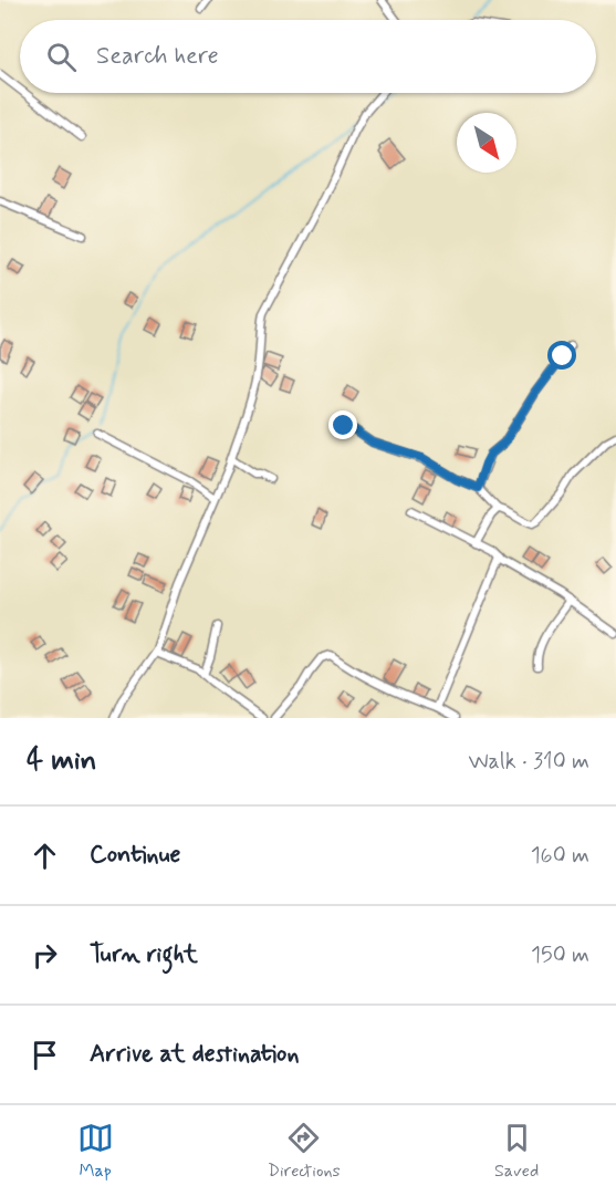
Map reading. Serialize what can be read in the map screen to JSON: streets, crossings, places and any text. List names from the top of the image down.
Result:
{
  "north": "bottom right",
  "page": {
    "search": "Search here",
    "heading": ["4 min", "Walk · 310 m"],
    "list": [
      ["Continue", "160 m"],
      ["Turn right", "150 m"],
      "Arrive at destination"
    ],
    "nav": ["Map", "Directions", "Saved"]
  }
}
